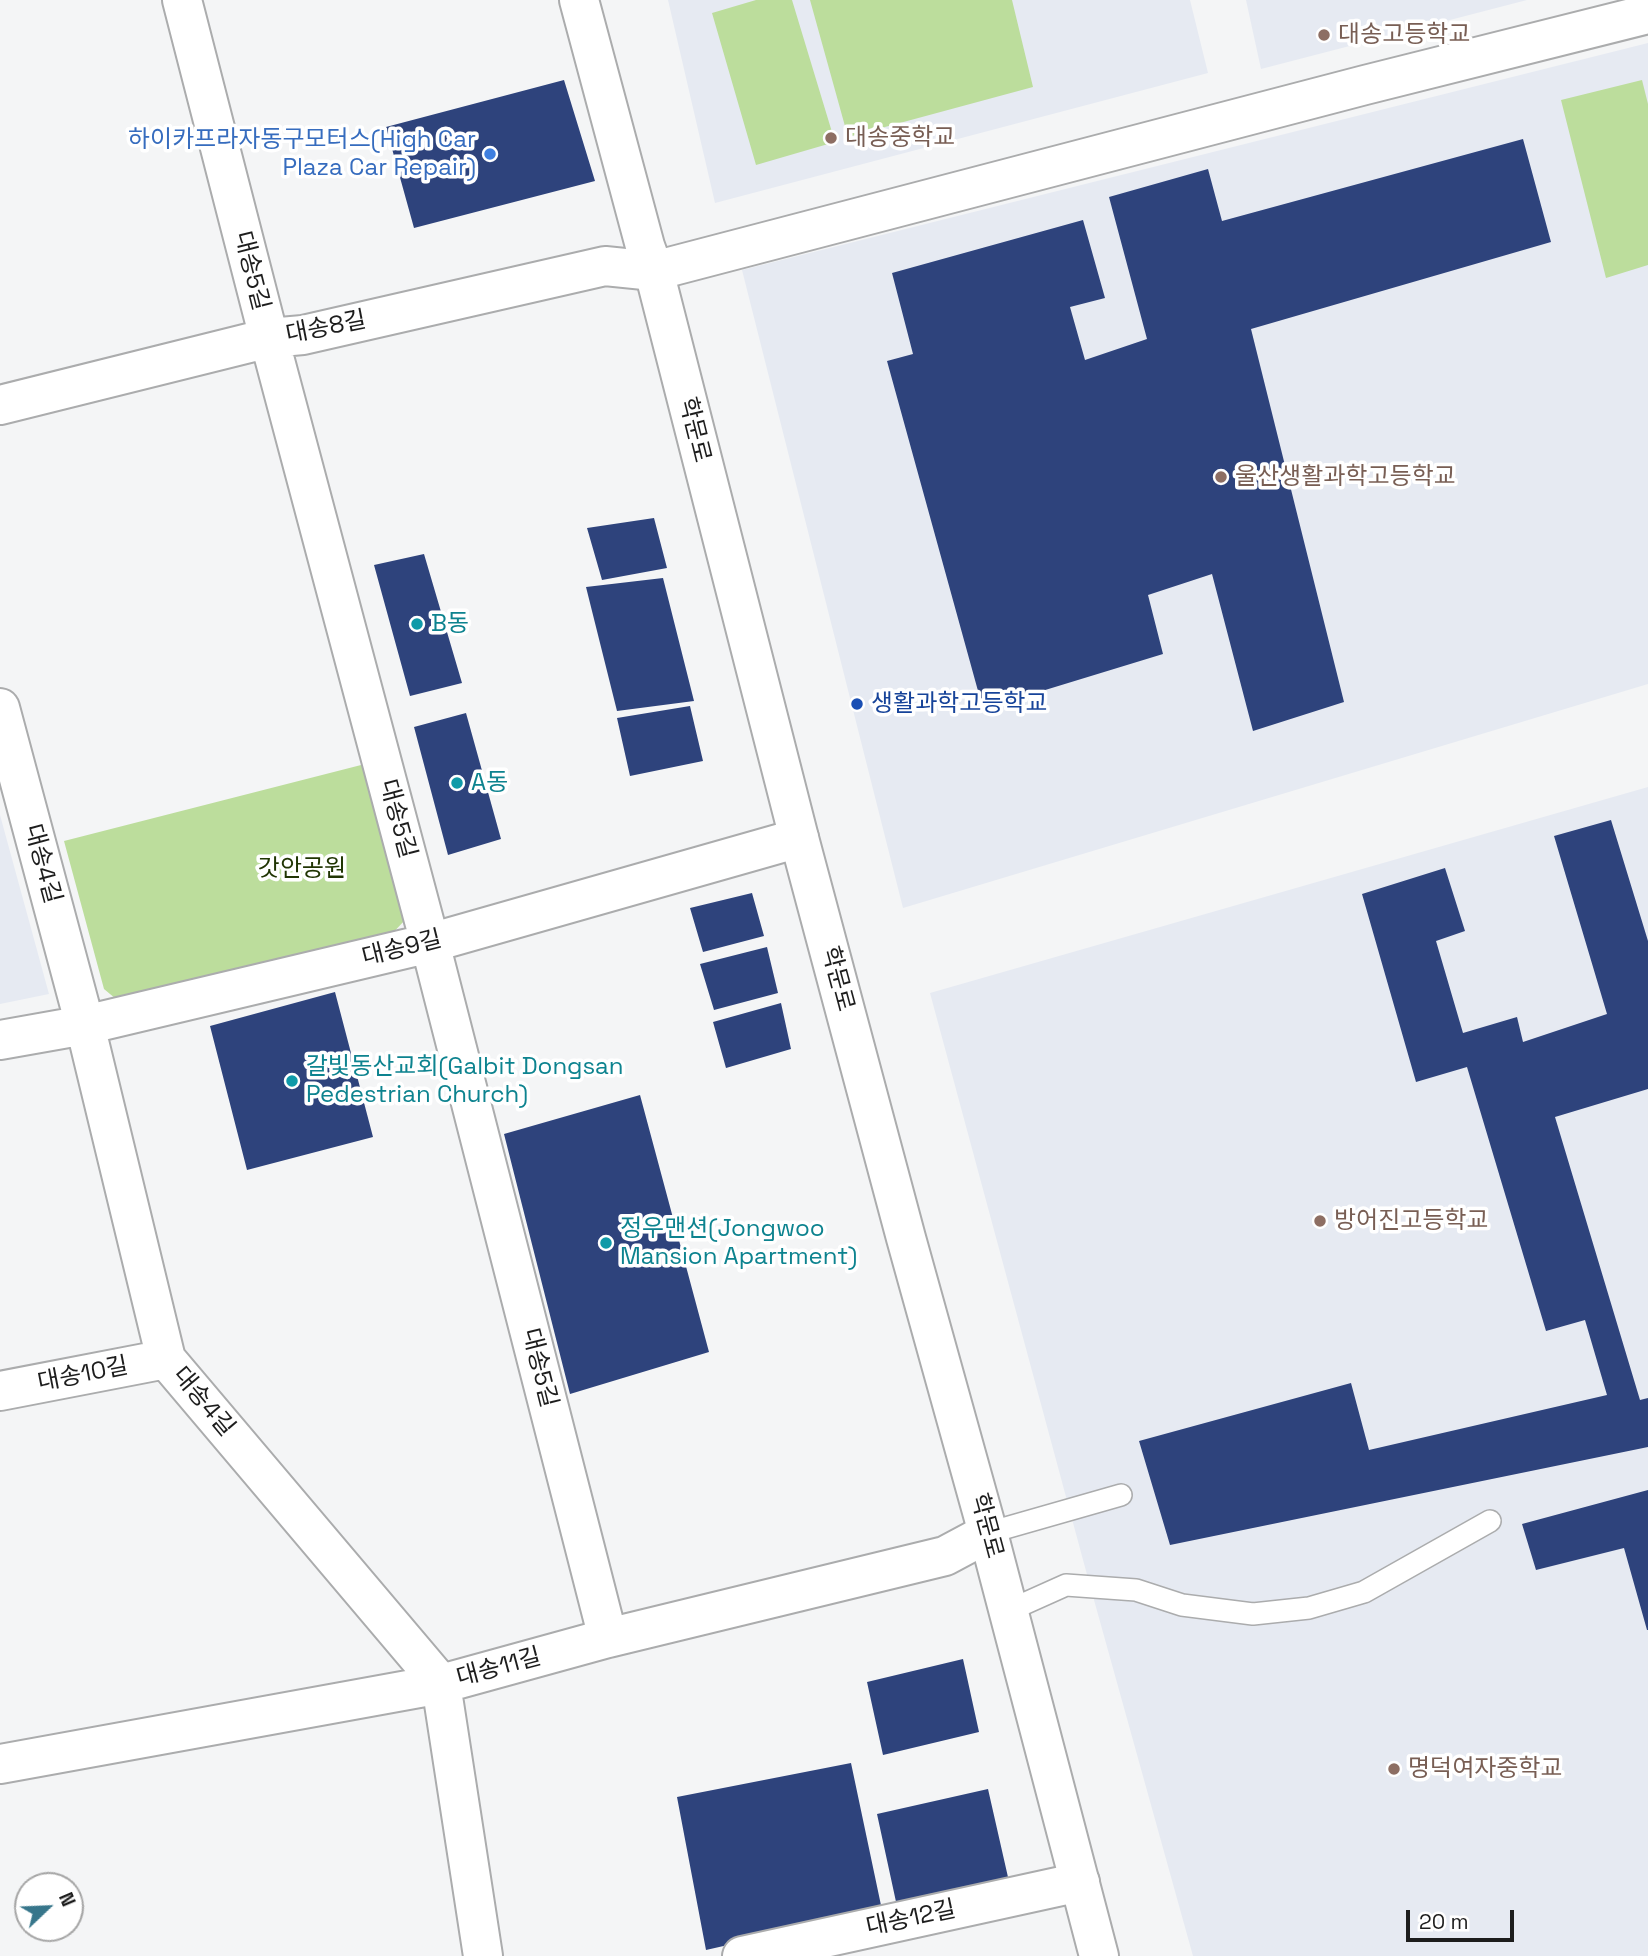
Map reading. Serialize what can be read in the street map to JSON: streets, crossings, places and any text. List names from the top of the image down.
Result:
{
  "streets": {
    "street": [
      "대송5길",
      "대송8길",
      "학문로",
      "대송4길",
      "대송9길",
      "대송10길",
      "대송11길",
      "대송12길"
    ]
  },
  "crossings": [
    ["대송5길", "대송8길"],
    ["대송5길", "대송9길"],
    ["대송5길", "대송11길"],
    ["대송8길", "학문로"],
    ["학문로", "대송9길"],
    ["학문로", "대송11길"],
    ["학문로", "대송12길"],
    ["대송4길", "대송9길"],
    ["대송4길", "대송10길"],
    ["대송4길", "대송11길"]
  ],
  "parks": ["갓안공원"],
  "places": [
    "대송고등학교",
    "대송중학교",
    "하이카프라자동구모터스(High Car Plaza Car Repair)",
    "울산생활과학고등학교",
    "B동",
    "생활과학고등학교",
    "A동",
    "갈빛동산교회(Galbit Dongsan Pedestrian Church)",
    "방어진고등학교",
    "정우맨션(Jongwoo Mansion Apartment)",
    "명덕여자중학교"
  ],
  "scale_bar": "20 m",
  "north": "top right"
}
